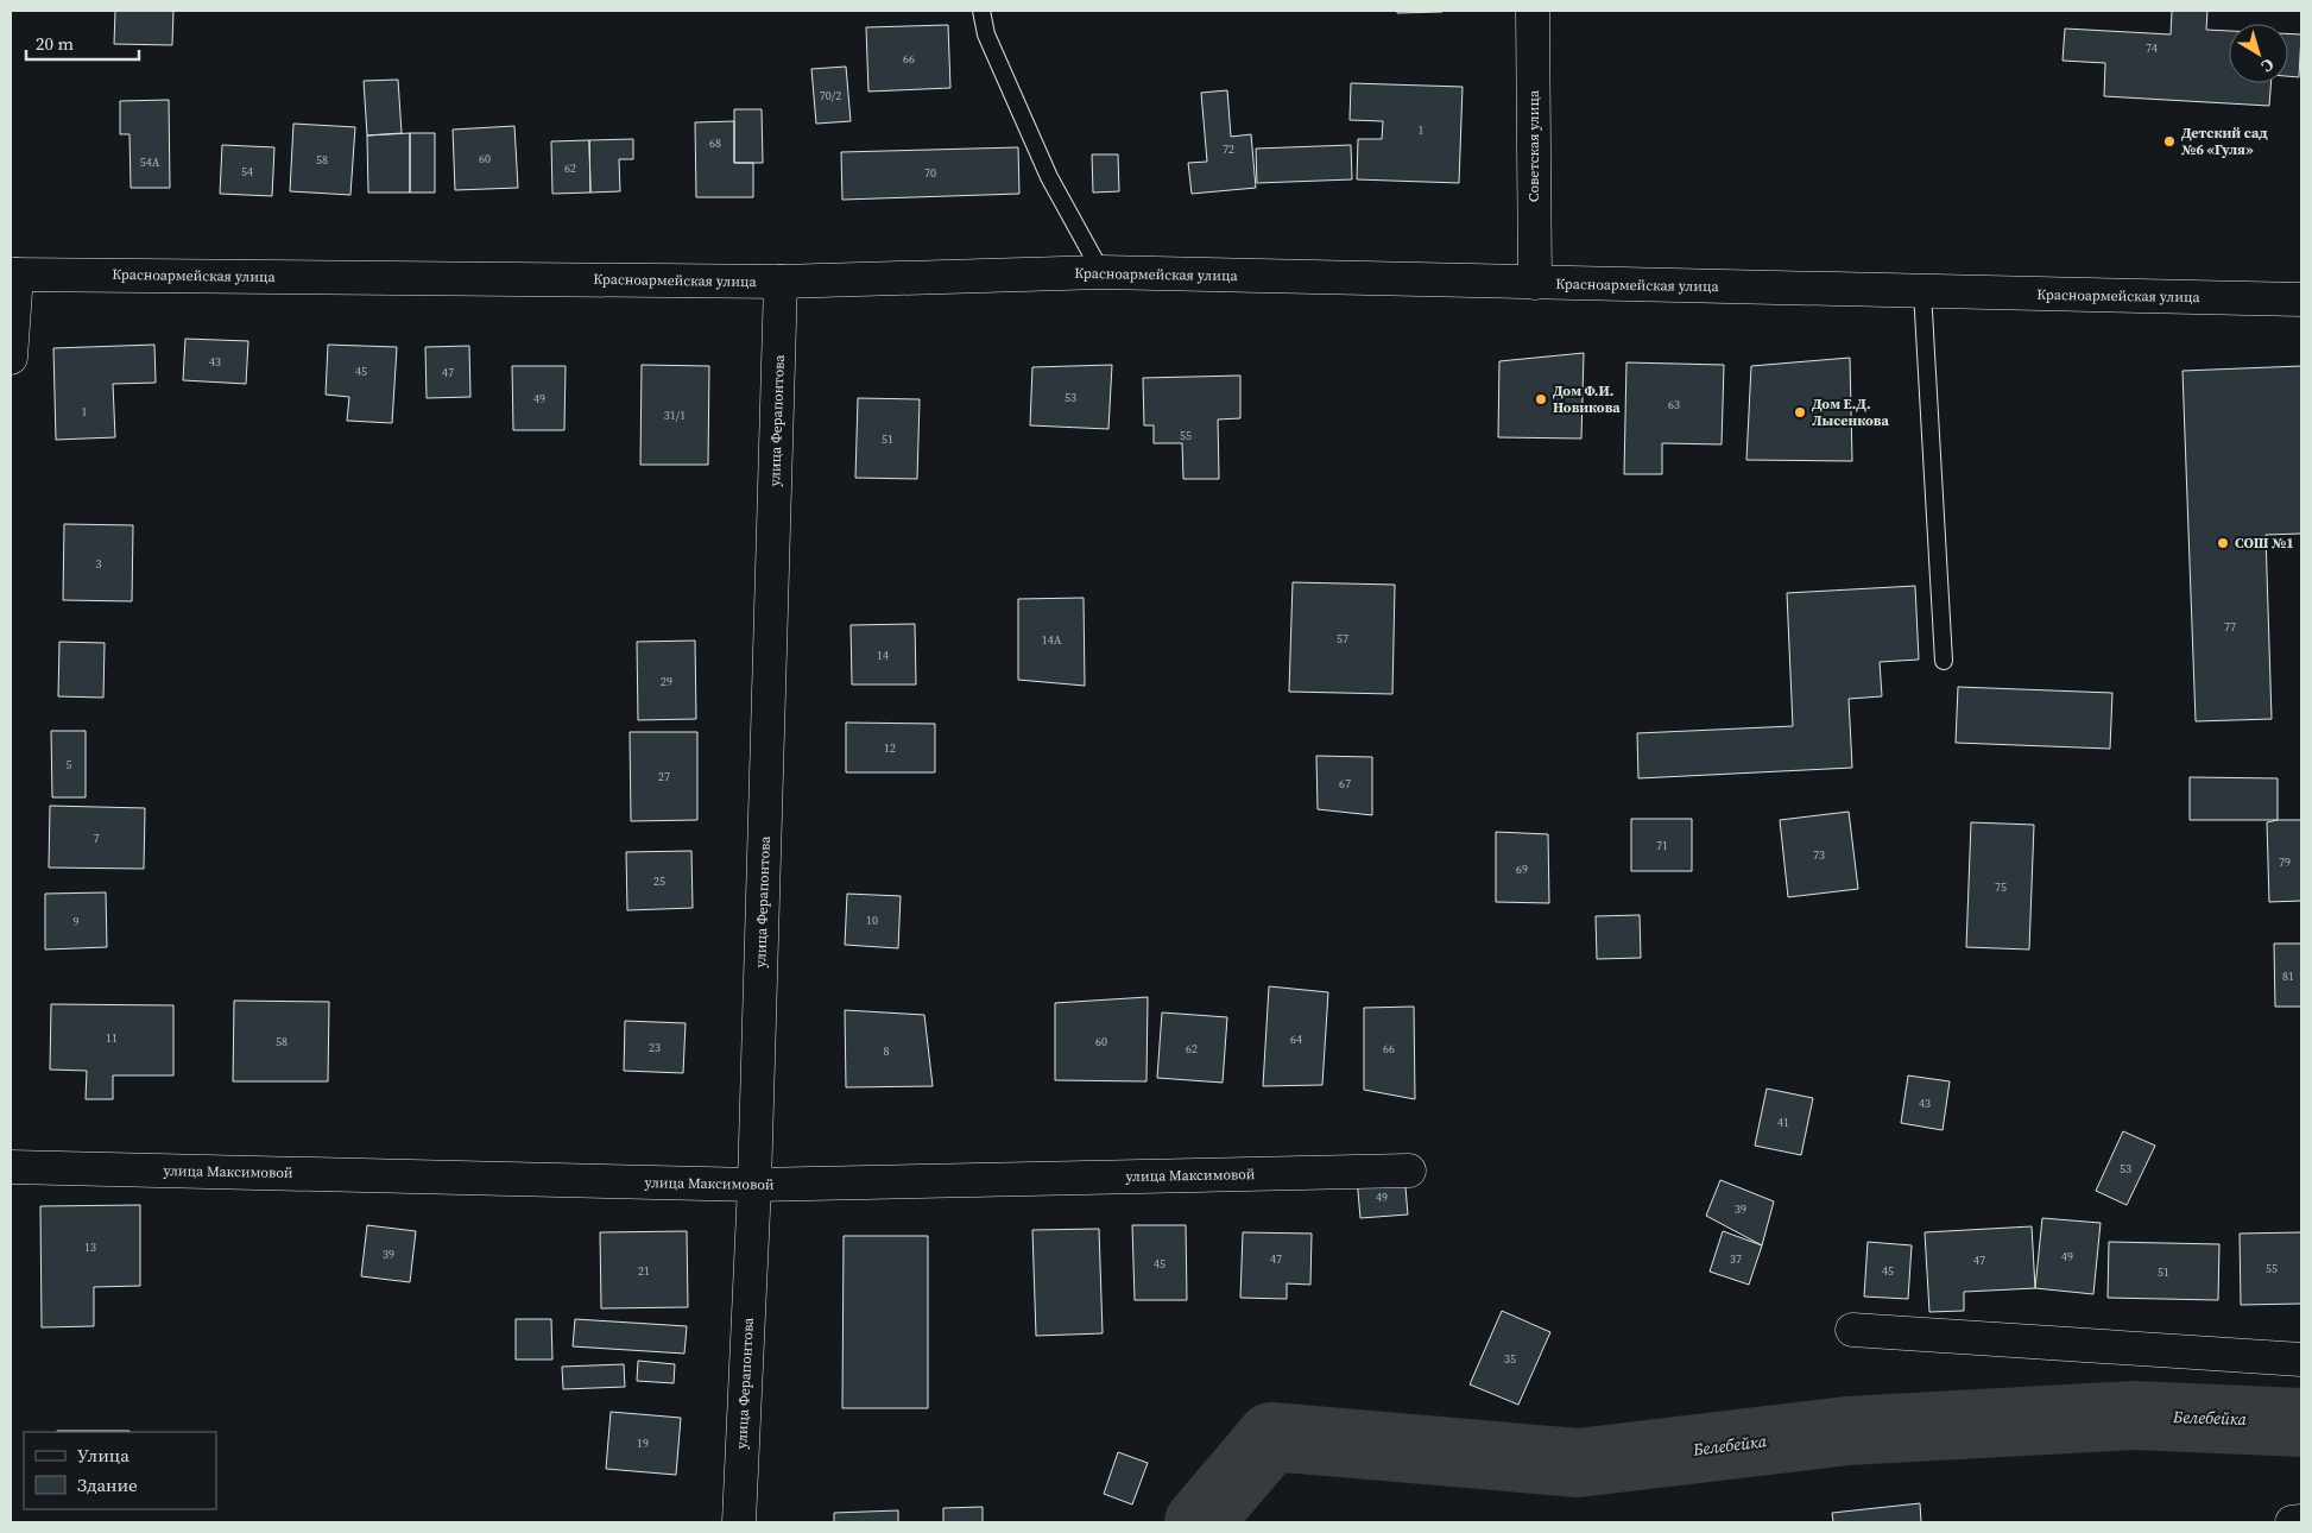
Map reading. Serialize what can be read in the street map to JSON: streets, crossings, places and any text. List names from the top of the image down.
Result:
{
  "streets": {
    "street": [
      "Советская улица",
      "Красноармейская улица",
      "улица Ферапонтова",
      "улица Максимовой"
    ]
  },
  "crossings": [
    ["Советская улица", "Красноармейская улица"],
    ["Красноармейская улица", "улица Ферапонтова"],
    ["улица Ферапонтова", "улица Максимовой"]
  ],
  "water": ["Белебейка"],
  "places": [
    "Детский сад №6 «Гуля»",
    "Дом Ф.И. Новикова",
    "Дом Е.Д. Лысенкова",
    "СОШ №1"
  ],
  "house_numbers": [
    "74",
    "66",
    "70/2",
    "1",
    "68",
    "72",
    "60",
    "58",
    "54А",
    "62",
    "54",
    "70",
    "43",
    "45",
    "47",
    "53",
    "49",
    "63",
    "1",
    "31/1",
    "55",
    "51",
    "3",
    "77",
    "57",
    "14А",
    "14",
    "29",
    "12",
    "5",
    "27",
    "67",
    "7",
    "71",
    "73",
    "79",
    "69",
    "25",
    "75",
    "10",
    "9",
    "81",
    "11",
    "64",
    "58",
    "60",
    "23",
    "62",
    "66",
    "8",
    "43",
    "41",
    "53",
    "49",
    "39",
    "13",
    "39",
    "49",
    "47",
    "37",
    "47",
    "45",
    "55",
    "21",
    "45",
    "51",
    "35",
    "19"
  ],
  "legend": ["Улица", "Здание"],
  "scale_bar": "20 m",
  "north": "bottom right"
}
